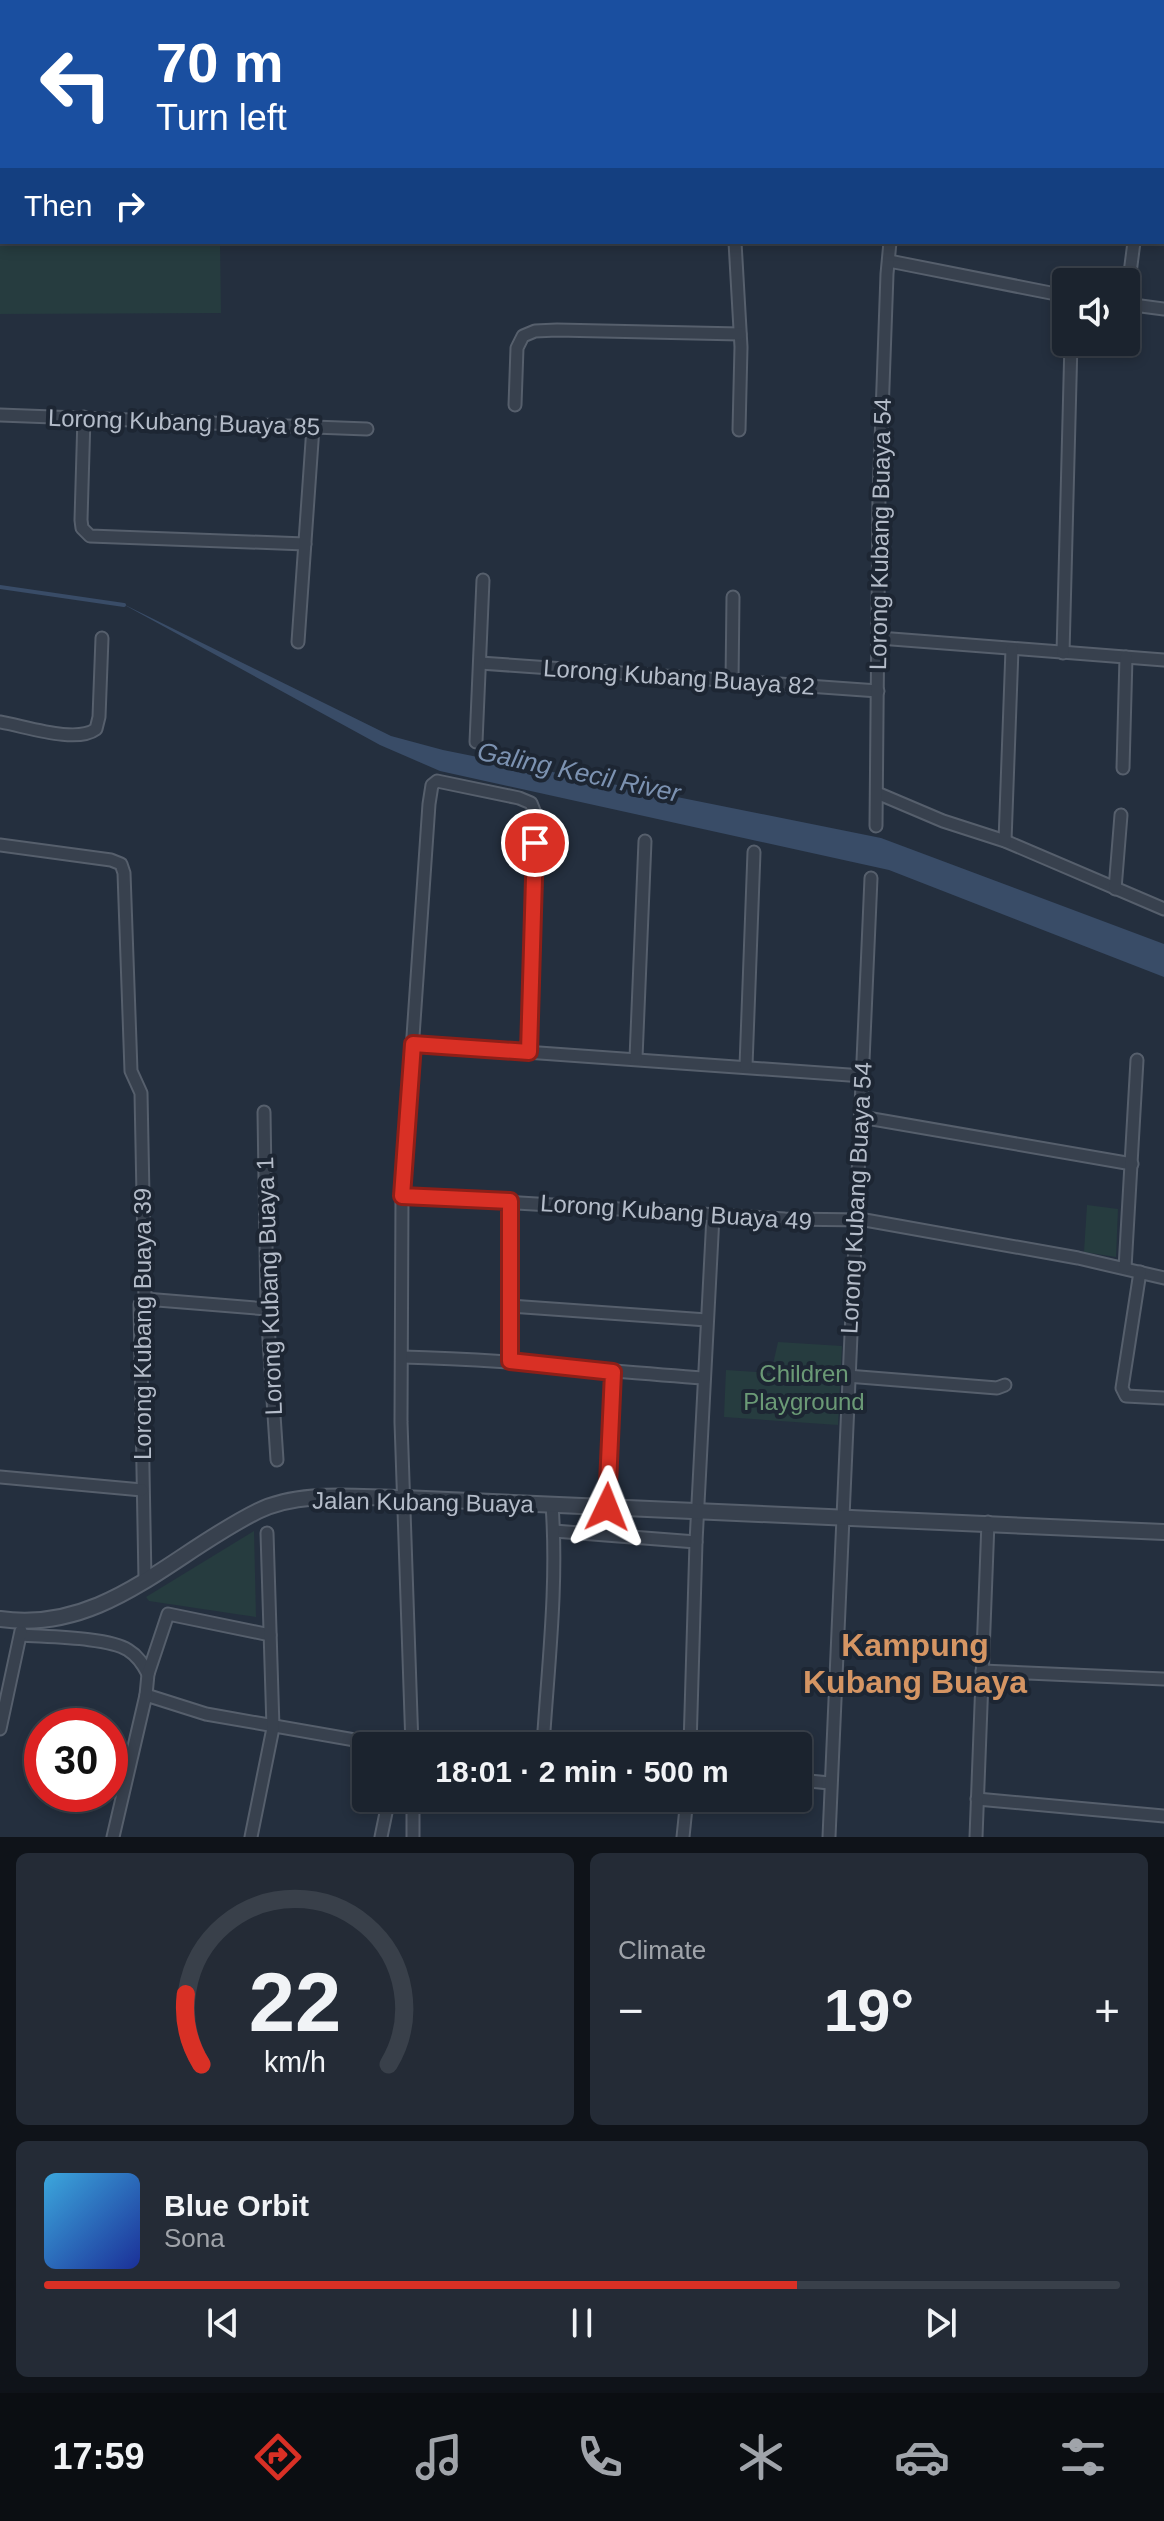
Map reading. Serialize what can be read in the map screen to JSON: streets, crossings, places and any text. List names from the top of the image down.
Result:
{
  "streets": {
    "street": [
      "Lorong Kubang Buaya 85",
      "Lorong Kubang Buaya 54",
      "Lorong Kubang Buaya 82",
      "Lorong Kubang Buaya 49",
      "Lorong Kubang Buaya 1",
      "Lorong Kubang Buaya 39",
      "Jalan Kubang Buaya"
    ]
  },
  "crossings": [
    ["Lorong Kubang Buaya 54", "Lorong Kubang Buaya 82"],
    ["Lorong Kubang Buaya 54", "Lorong Kubang Buaya 49"],
    ["Lorong Kubang Buaya 54", "Jalan Kubang Buaya"],
    ["Lorong Kubang Buaya 39", "Jalan Kubang Buaya"]
  ],
  "districts": ["Kampung Kubang Buaya"],
  "water": ["Galing Kecil River"],
  "parks": ["Children Playground"],
  "page": {
    "turn": ["70 m", "Turn left"],
    "then": "Then",
    "limit": "30",
    "trip": "18:01 · 2 min · 500 m",
    "tile": "Climate",
    "heat": ["−", "19°", "+"],
    "song": ["Blue Orbit", "Sona"],
    "tabs": "17:59",
    "gauge": ["22", "km/h"]
  }
}
